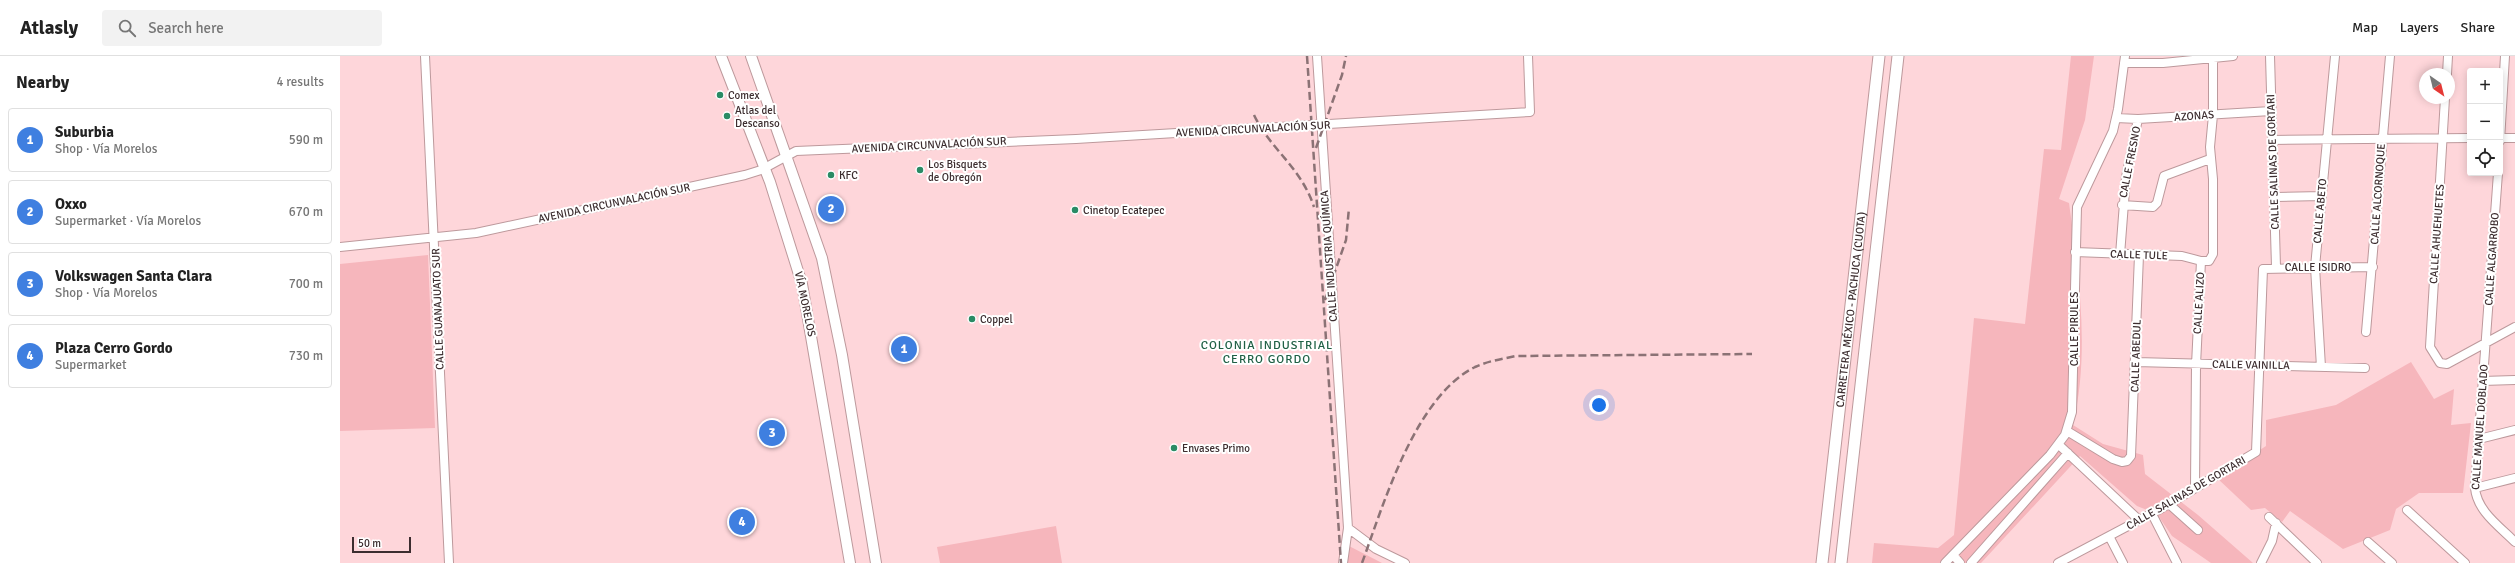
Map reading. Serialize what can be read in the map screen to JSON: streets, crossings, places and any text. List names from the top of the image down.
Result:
{
  "streets": {
    "highway": ["CARRETERA MÉXICO - PACHUCA (CUOTA)"],
    "main road": ["VÍA MORELOS"],
    "street": [
      "AZONAS",
      "AVENIDA CIRCUNVALACIÓN SUR",
      "CALLE FRESNO",
      "CALLE SALINAS DE GORTARI",
      "CALLE ALCORNOQUE",
      "CALLE ABETO",
      "CALLE AHUEHUETES",
      "CALLE TULE",
      "CALLE INDUSTRIA QUÍMICA",
      "CALLE ALGARROBO",
      "CALLE ISIDRO",
      "CALLE ALIZO",
      "CALLE GUANAJUATO SUR",
      "CALLE PIRULES",
      "CALLE ABEDUL",
      "CALLE VAINILLA",
      "CALLE MANUEL DOBLADO"
    ]
  },
  "crossings": [
    ["AZONAS", "CALLE FRESNO"],
    ["AZONAS", "CALLE SALINAS DE GORTARI"],
    ["AZONAS", "CALLE ALIZO"],
    ["AZONAS", "CALLE PIRULES"],
    ["AVENIDA CIRCUNVALACIÓN SUR", "CALLE INDUSTRIA QUÍMICA"],
    ["AVENIDA CIRCUNVALACIÓN SUR", "VÍA MORELOS"],
    ["AVENIDA CIRCUNVALACIÓN SUR", "CALLE GUANAJUATO SUR"],
    ["CALLE FRESNO", "CALLE TULE"],
    ["CALLE FRESNO", "CALLE ALIZO"],
    ["CALLE SALINAS DE GORTARI", "CALLE ISIDRO"],
    ["CALLE SALINAS DE GORTARI", "CALLE ALIZO"],
    ["CALLE SALINAS DE GORTARI", "CALLE VAINILLA"],
    ["CALLE ALCORNOQUE", "CALLE ISIDRO"],
    ["CALLE ABETO", "CALLE ISIDRO"],
    ["CALLE ABETO", "CALLE VAINILLA"],
    ["CALLE AHUEHUETES", "CALLE ALGARROBO"],
    ["CALLE AHUEHUETES", "CALLE MANUEL DOBLADO"],
    ["CALLE TULE", "CALLE ALIZO"],
    ["CALLE TULE", "CALLE PIRULES"],
    ["CALLE TULE", "CALLE ABEDUL"],
    ["CALLE ALGARROBO", "CALLE MANUEL DOBLADO"],
    ["CALLE ALIZO", "CALLE VAINILLA"],
    ["CALLE PIRULES", "CALLE ABEDUL"],
    ["CALLE ABEDUL", "CALLE VAINILLA"]
  ],
  "districts": ["COLONIA INDUSTRIAL CERRO GORDO"],
  "places": [
    "Comex",
    "Atlas del Descanso",
    "Los Bisquets de Obregón",
    "KFC",
    "Cinetop Ecatepec",
    "Coppel",
    "Envases Primo"
  ],
  "scale_bar": "50 m",
  "north": "bottom right",
  "page": {
    "header": "Atlasly",
    "search": "Search here",
    "nav": ["Map", "Layers", "Share"],
    "heading": ["Nearby", "4 results"],
    "map_buttons": ["+", "−"],
    "list": [
      {
        "mark": "1",
        "name": "Suburbia",
        "note": "Shop · Vía Morelos",
        "value": "590 m"
      },
      {
        "mark": "2",
        "name": "Oxxo",
        "note": "Supermarket · Vía Morelos",
        "value": "670 m"
      },
      {
        "mark": "3",
        "name": "Volkswagen Santa Clara",
        "note": "Shop · Vía Morelos",
        "value": "700 m"
      },
      {
        "mark": "4",
        "name": "Plaza Cerro Gordo",
        "note": "Supermarket",
        "value": "730 m"
      }
    ],
    "pins": [
      "2",
      "1",
      "3",
      "4"
    ],
    "scale": "50 m"
  }
}
